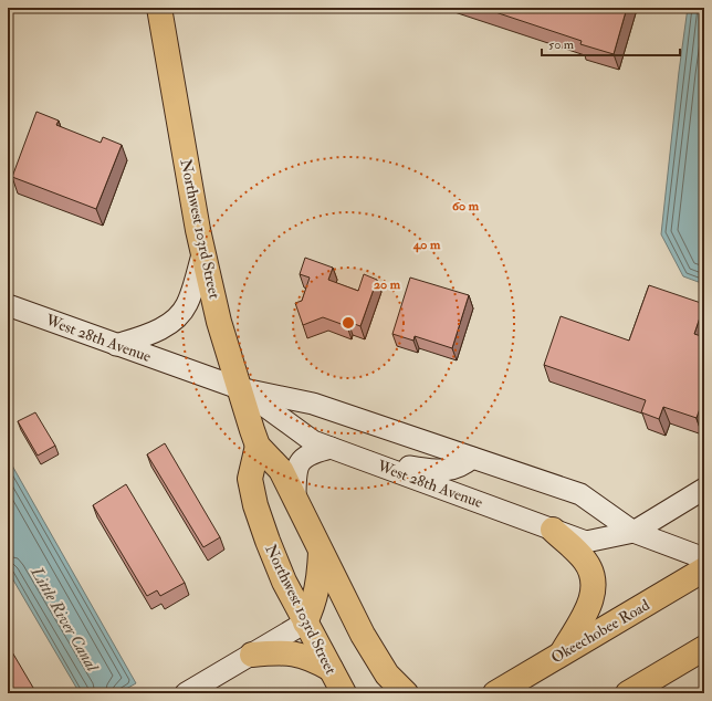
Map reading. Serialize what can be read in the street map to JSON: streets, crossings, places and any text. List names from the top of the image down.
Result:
{
  "streets": {
    "main road": ["Northwest 103rd Street", "West 28th Avenue", "Okeechobee Road"]
  },
  "crossings": [
    ["Northwest 103rd Street", "West 28th Avenue"]
  ],
  "water": ["Little River Canal"],
  "scale_bar": "50 m",
  "rings": ["60 m", "40 m", "20 m"]
}
